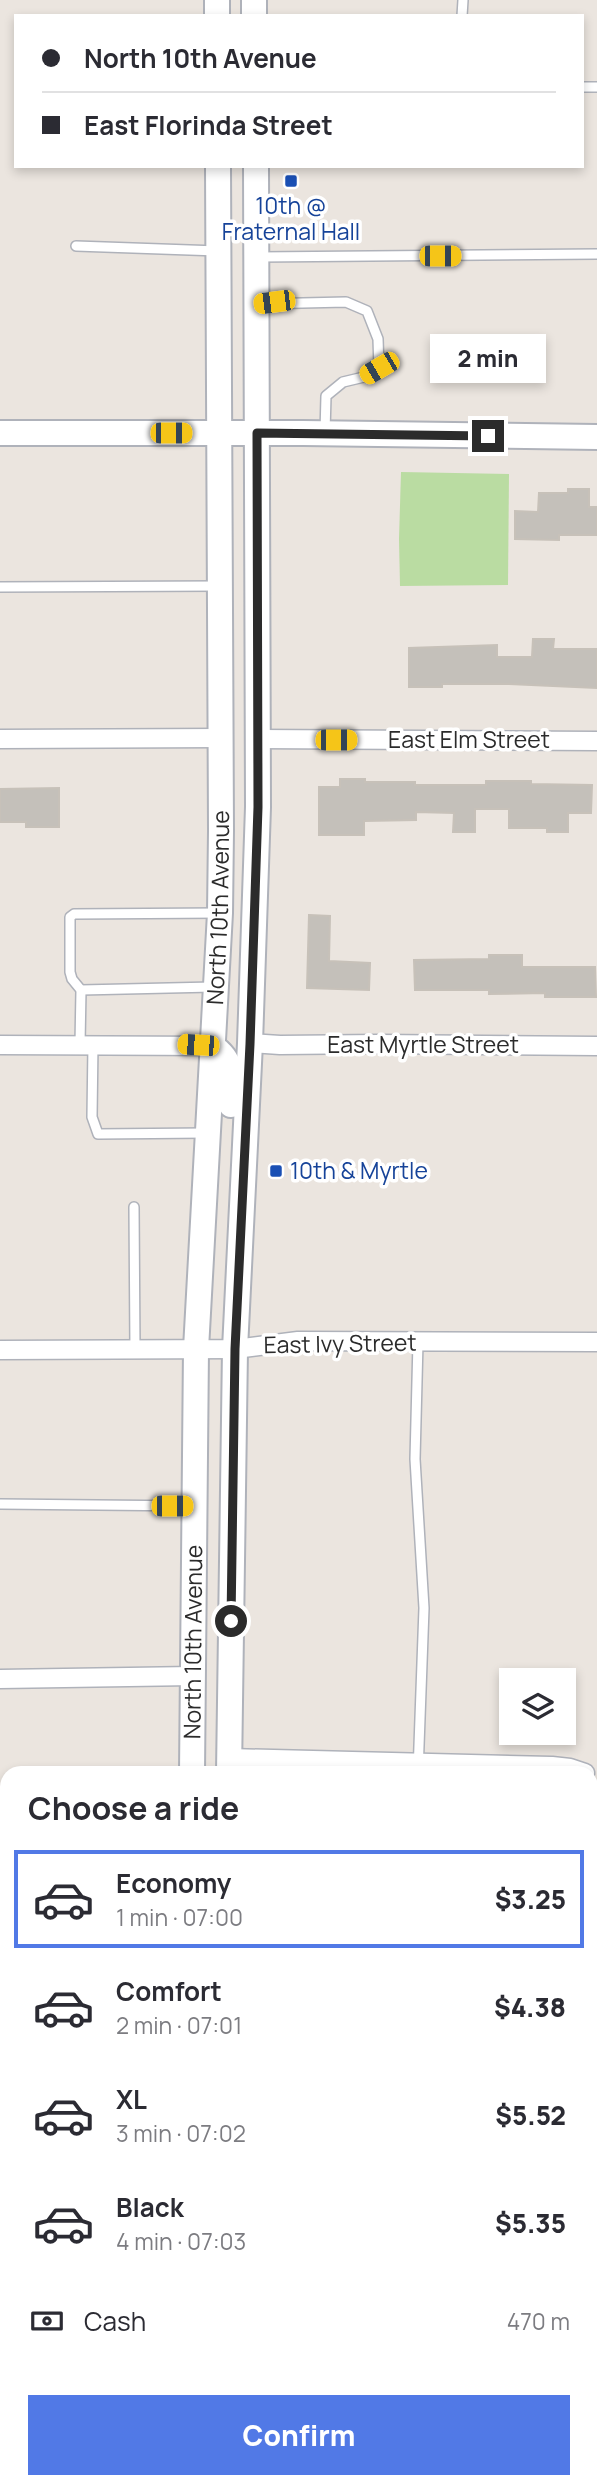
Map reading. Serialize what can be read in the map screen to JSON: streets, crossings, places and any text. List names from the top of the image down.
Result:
{
  "streets": {
    "main road": ["North 10th Avenue"],
    "street": ["East Elm Street", "East Myrtle Street", "East Ivy Street"]
  },
  "crossings": [
    ["East Elm Street", "North 10th Avenue"],
    ["North 10th Avenue", "East Myrtle Street"],
    ["North 10th Avenue", "East Ivy Street"]
  ],
  "places": {
    "transit": ["10th @ Fraternal Hall", "10th & Myrtle"]
  },
  "page": {
    "banner": ["North 10th Avenue", "East Florinda Street"],
    "bubble": "2 min",
    "heading": "Choose a ride",
    "list": [
      {
        "name": "Economy",
        "note": "1 min · 07:00",
        "value": "$3.25"
      },
      {
        "name": "Comfort",
        "note": "2 min · 07:01",
        "value": "$4.38"
      },
      {
        "name": "XL",
        "note": "3 min · 07:02",
        "value": "$5.52"
      },
      {
        "name": "Black",
        "note": "4 min · 07:03",
        "value": "$5.35"
      }
    ],
    "pay": ["Cash", "470 m"],
    "buttons": "Confirm"
  }
}
